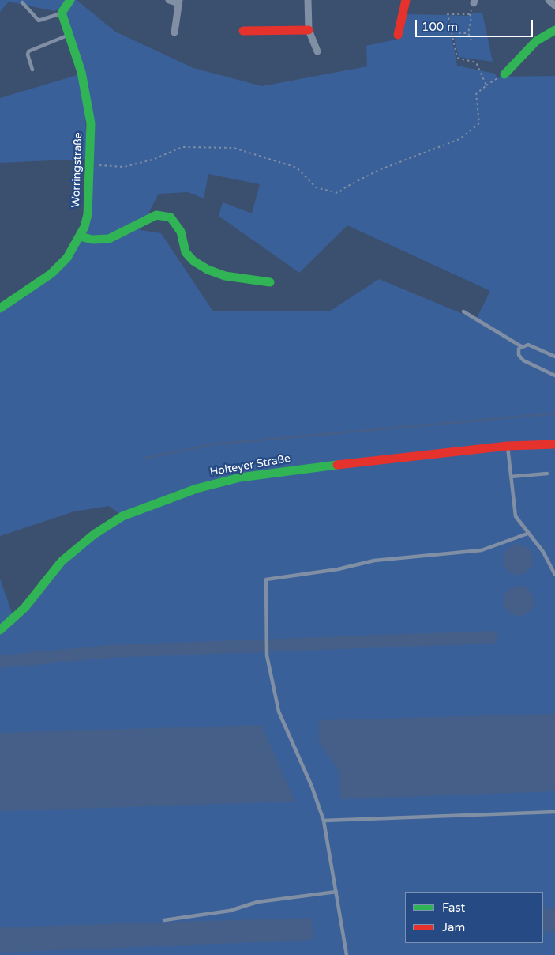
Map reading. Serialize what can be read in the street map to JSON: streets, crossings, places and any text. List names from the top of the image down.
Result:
{
  "streets": {
    "street": ["Worringstraße", "Holteyer Straße"]
  },
  "legend": ["Fast", "Jam"],
  "scale_bar": "100 m"
}
